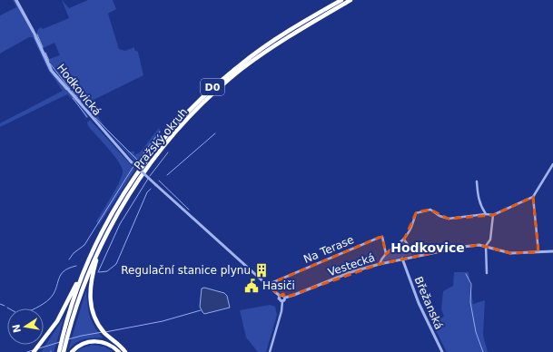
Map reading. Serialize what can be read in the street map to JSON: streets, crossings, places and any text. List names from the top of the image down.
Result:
{
  "streets": {
    "highway": ["D0", "Pražský okruh"],
    "street": [
      "Hodkovická",
      "Na Terase",
      "Vestecká",
      "Břežanská"
    ]
  },
  "crossings": [
    ["Hodkovická", "Na Terase"],
    ["Vestecká", "Břežanská"]
  ],
  "districts": ["Hodkovice"],
  "places": {
    "building": ["Regulační stanice plynu"],
    "public building": ["Hasiči"]
  },
  "north": "left"
}
